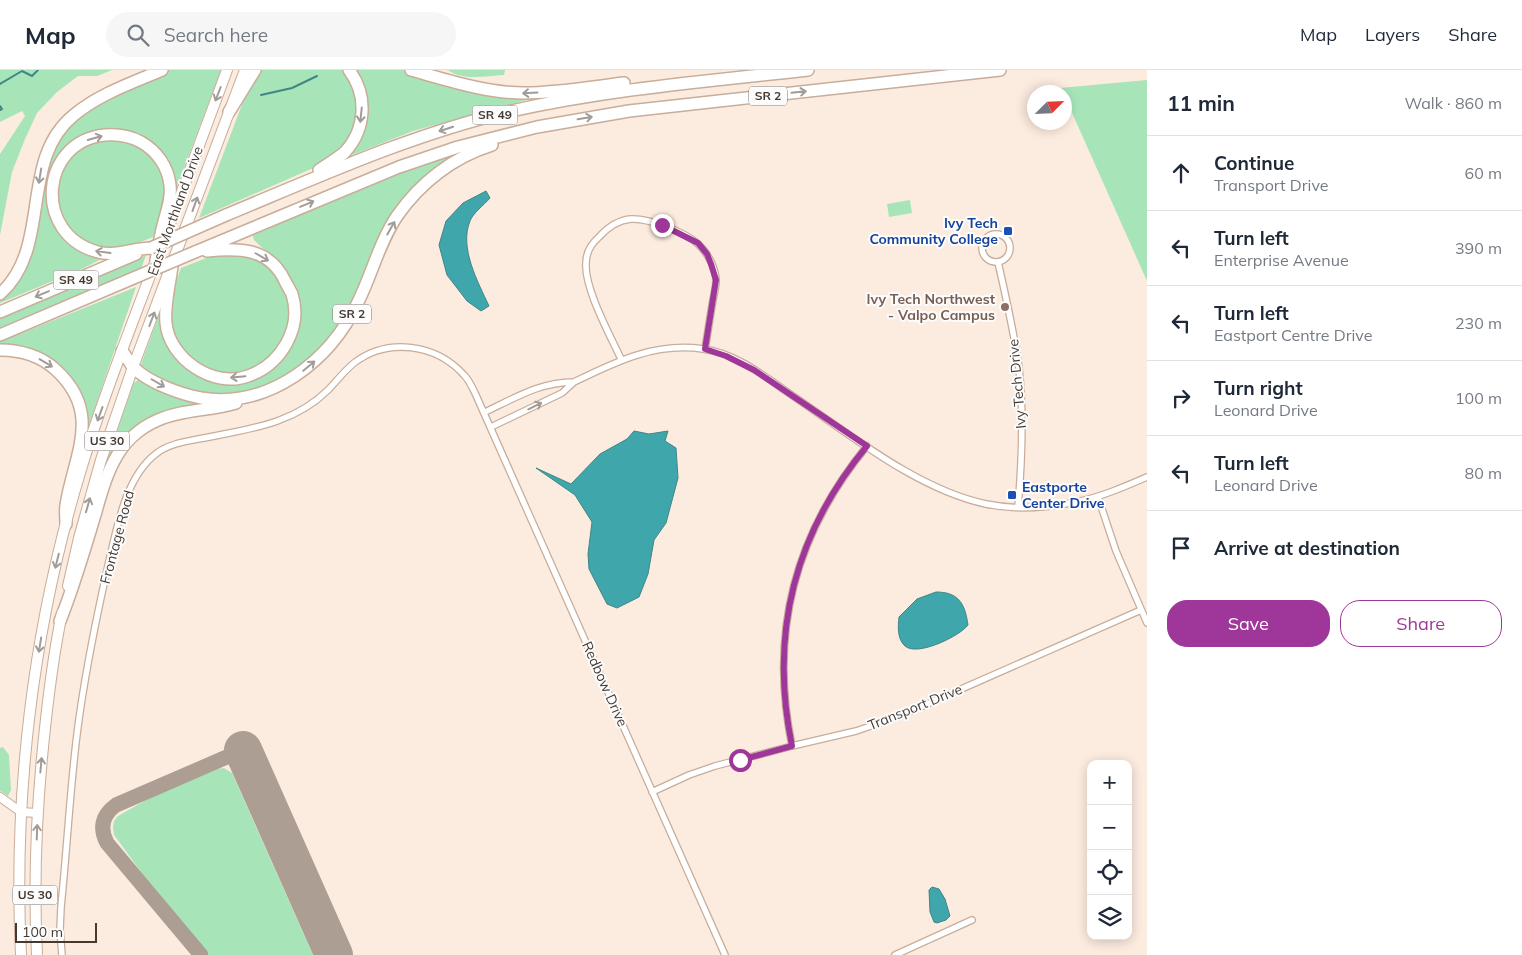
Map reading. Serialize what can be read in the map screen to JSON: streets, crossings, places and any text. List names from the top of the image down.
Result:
{
  "streets": {
    "highway": [
      "SR 2",
      "SR 49",
      "East Morthland Drive",
      "US 30"
    ],
    "street": [
      "Ivy Tech Drive",
      "Frontage Road",
      "Redbow Drive",
      "Transport Drive"
    ]
  },
  "crossings": [
    ["SR 2", "SR 49"],
    ["SR 2", "East Morthland Drive"],
    ["SR 2", "US 30"],
    ["East Morthland Drive", "US 30"],
    ["Frontage Road", "Redbow Drive"],
    ["Redbow Drive", "Transport Drive"]
  ],
  "places": {
    "transit": ["Ivy Tech Community College", "Eastporte Center Drive"],
    "other": ["Ivy Tech Northwest - Valpo Campus"]
  },
  "scale_bar": "100 m",
  "north": "top right",
  "page": {
    "header": "Map",
    "search": "Search here",
    "nav": ["Map", "Layers", "Share"],
    "heading": ["11 min", "Walk · 860 m"],
    "list": [
      ["Continue", "Transport Drive", "60 m"],
      ["Turn left", "Enterprise Avenue", "390 m"],
      ["Turn left", "Eastport Centre Drive", "230 m"],
      ["Turn right", "Leonard Drive", "100 m"],
      ["Turn left", "Leonard Drive", "80 m"],
      "Arrive at destination"
    ],
    "buttons": ["Save", "Share"],
    "map_buttons": ["+", "−"],
    "scale": "100 m"
  }
}
